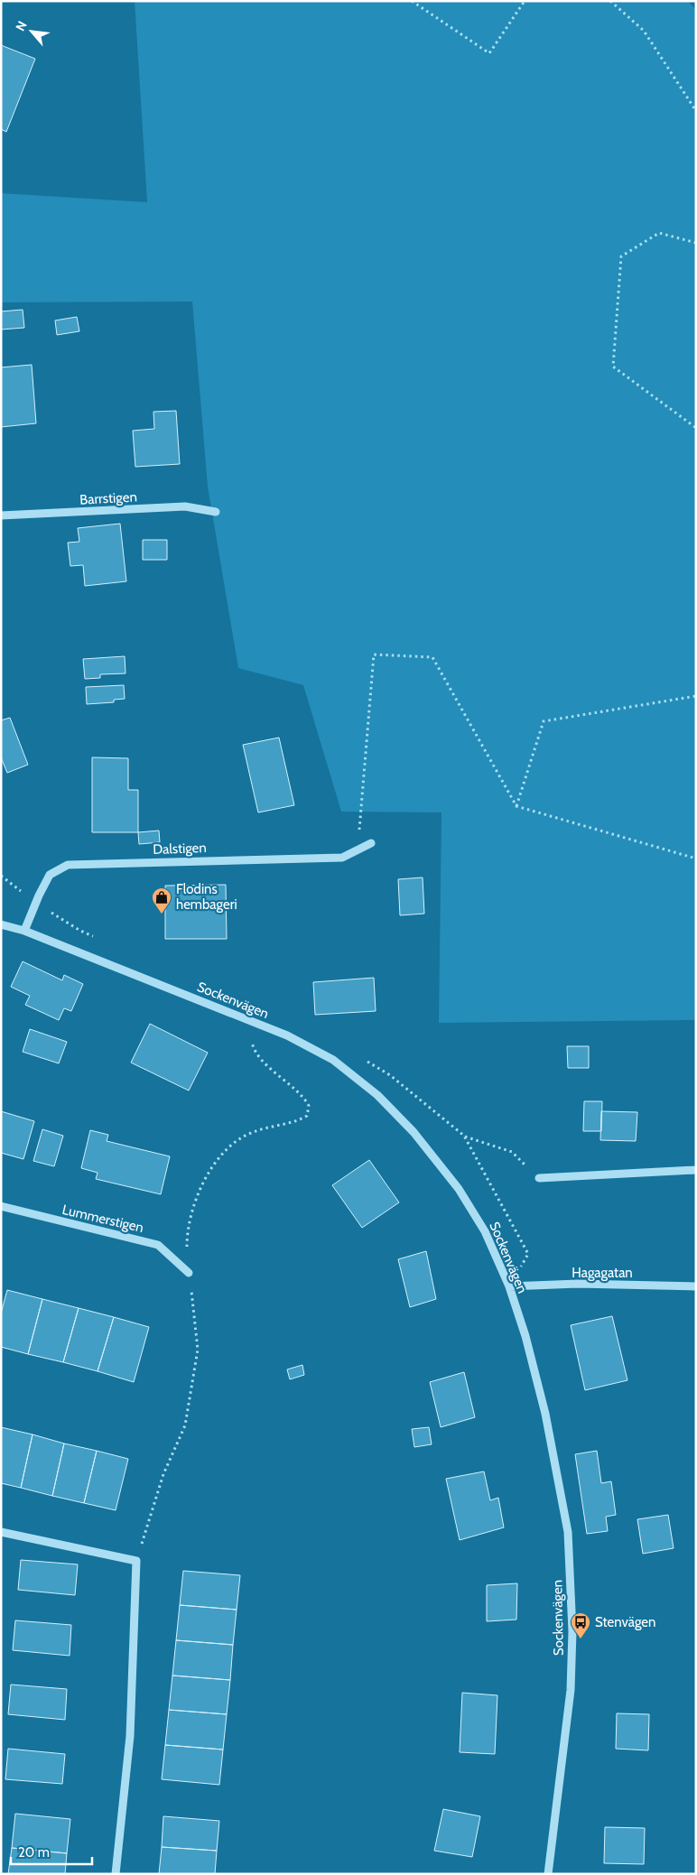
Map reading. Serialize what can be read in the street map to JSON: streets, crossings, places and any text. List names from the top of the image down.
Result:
{
  "streets": {
    "street": [
      "Barrstigen",
      "Dalstigen",
      "Sockenvägen",
      "Lummerstigen",
      "Hagagatan"
    ]
  },
  "crossings": [
    ["Dalstigen", "Sockenvägen"],
    ["Sockenvägen", "Hagagatan"]
  ],
  "places": {
    "shop": ["Flodins hembageri"],
    "bus stop": ["Stenvägen"]
  },
  "scale_bar": "20 m",
  "north": "top left"
}
